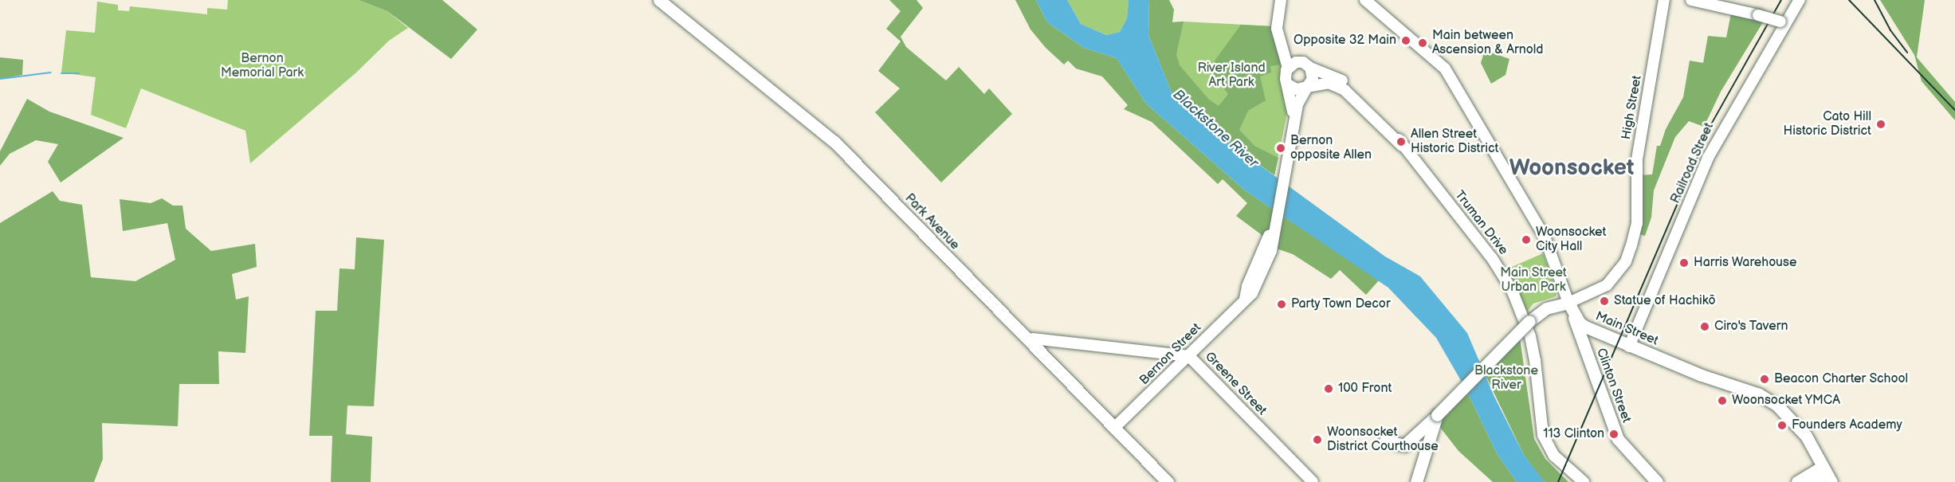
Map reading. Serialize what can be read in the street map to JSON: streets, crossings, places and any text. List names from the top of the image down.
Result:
{
  "streets": {
    "main road": [
      "High Street",
      "Railroad Street",
      "Park Avenue",
      "Truman Drive",
      "Main Street",
      "Bernon Street",
      "Greene Street",
      "Clinton Street"
    ]
  },
  "crossings": [
    ["High Street", "Main Street"],
    ["High Street", "Clinton Street"],
    ["Railroad Street", "Main Street"],
    ["Park Avenue", "Bernon Street"],
    ["Truman Drive", "Bernon Street"],
    ["Main Street", "Clinton Street"],
    ["Bernon Street", "Greene Street"]
  ],
  "districts": ["Woonsocket"],
  "water": ["Blackstone River"],
  "parks": [
    "Bernon Memorial Park",
    "River Island Art Park",
    "Main Street Urban Park",
    "Blackstone River"
  ],
  "places": [
    "Opposite 32 Main",
    "Main between Ascension & Arnold",
    "Cato Hill Historic District",
    "Allen Street Historic District",
    "Bernon opposite Allen",
    "Woonsocket City Hall",
    "Harris Warehouse",
    "Statue of Hachikō",
    "Party Town Decor",
    "Ciro's Tavern",
    "Beacon Charter School",
    "100 Front",
    "Woonsocket YMCA",
    "Founders Academy",
    "113 Clinton",
    "Woonsocket District Courthouse"
  ]
}
